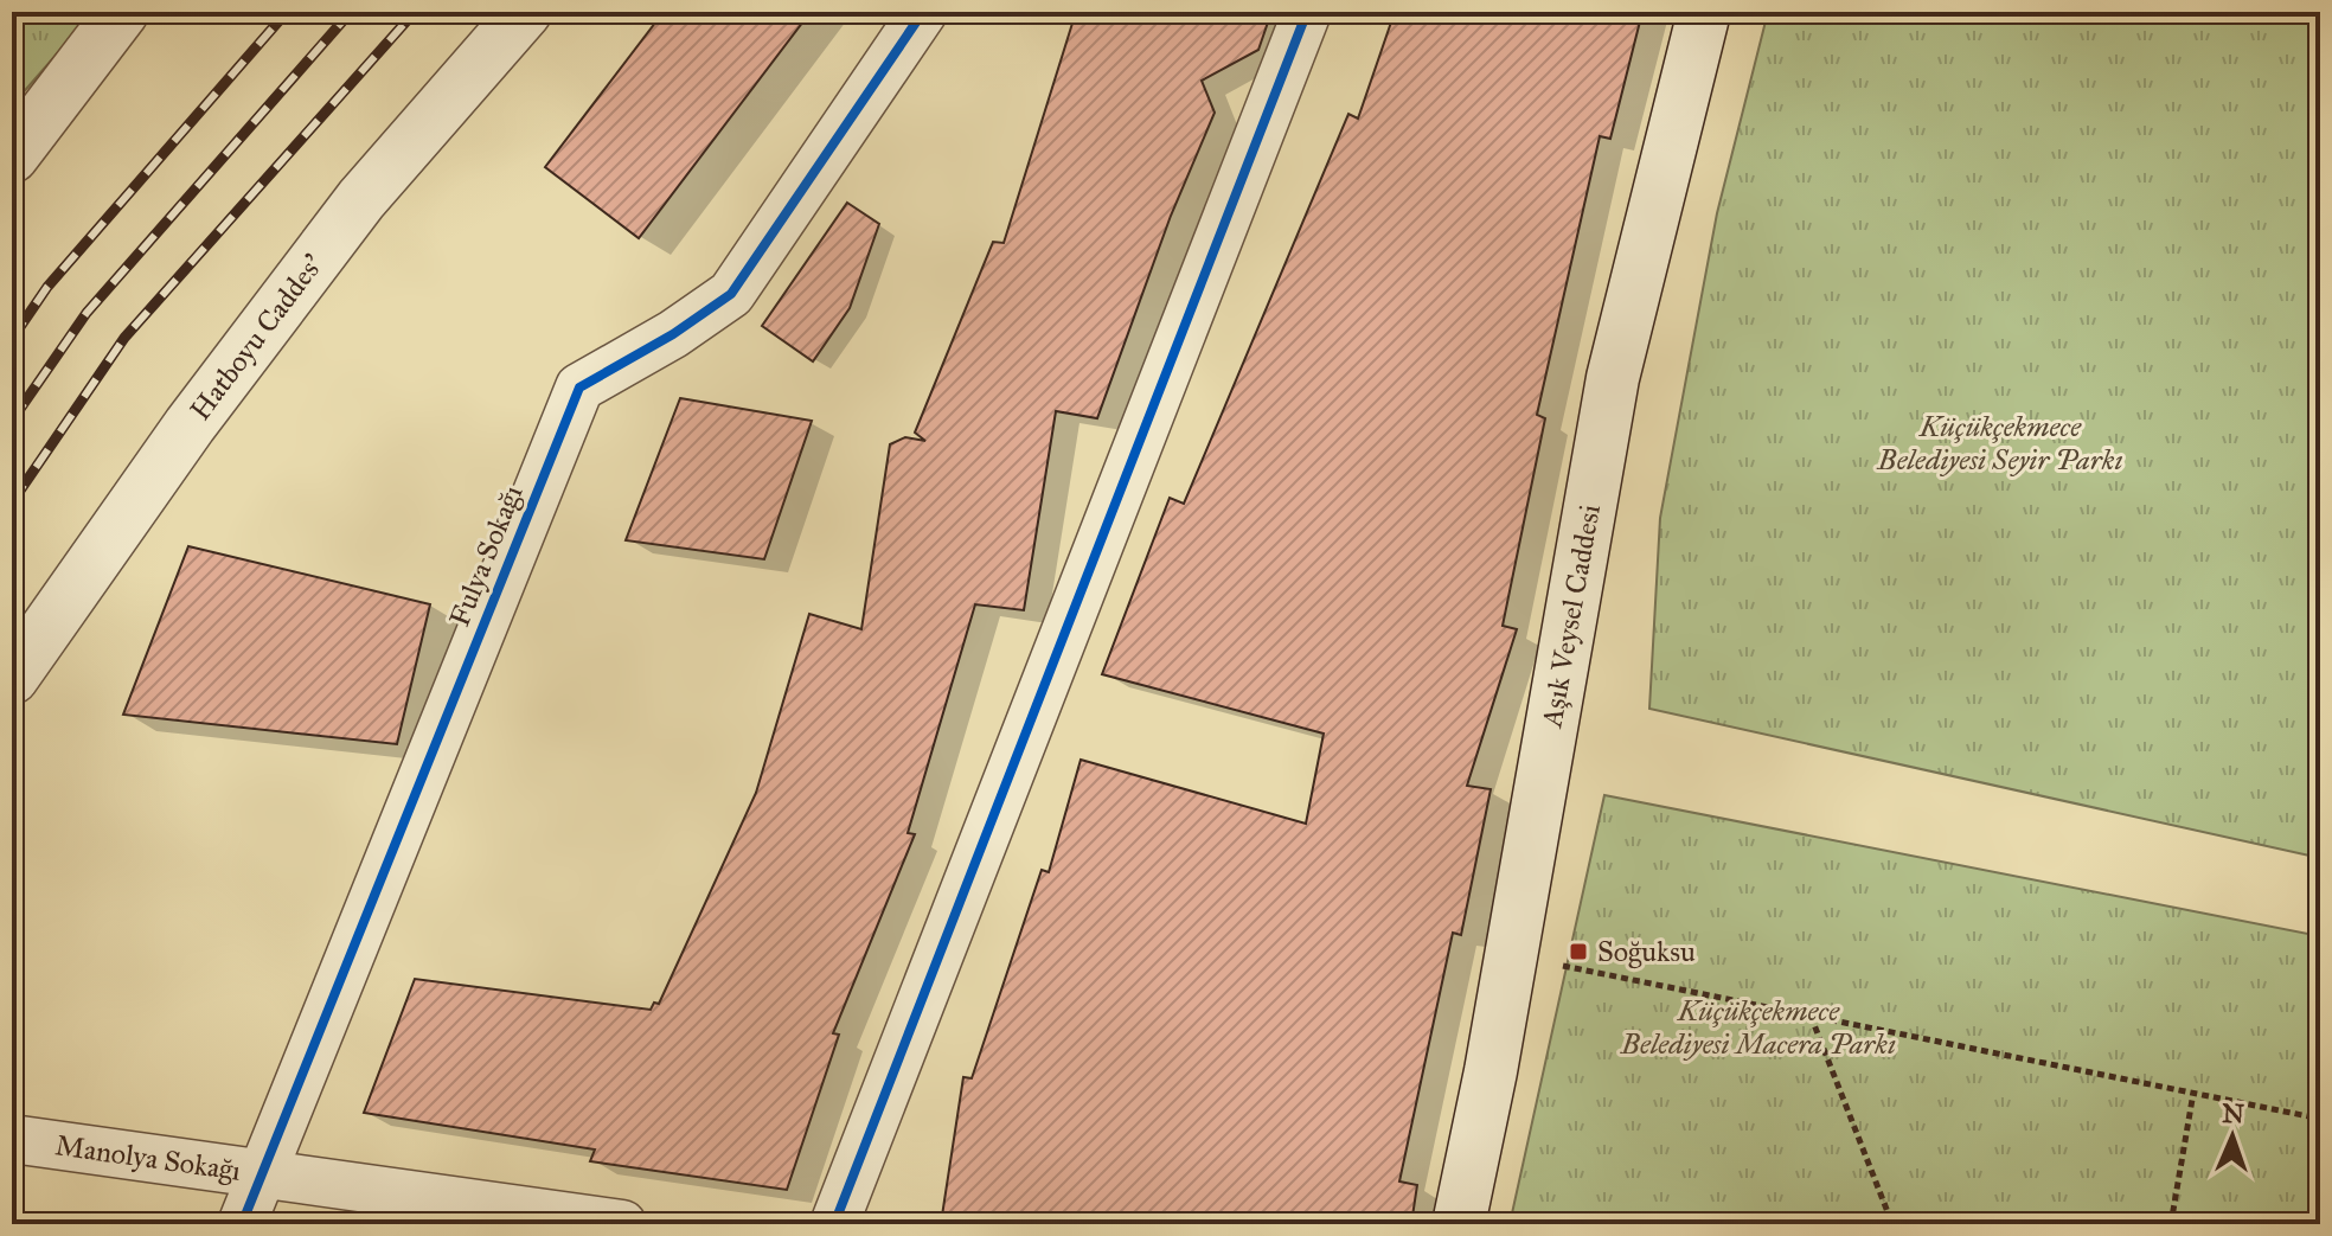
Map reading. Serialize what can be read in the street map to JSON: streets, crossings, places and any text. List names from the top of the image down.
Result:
{
  "streets": {
    "main road": ["Hatboyu Caddes'", "Aşık Veysel Caddesi"],
    "street": ["Fulya Sokağı", "Manolya Sokağı"]
  },
  "crossings": [
    ["Fulya Sokağı", "Manolya Sokağı"]
  ],
  "parks": ["Küçükçekmece Belediyesi Seyir Parkı", "Küçükçekmece Belediyesi Macera Parkı"],
  "places": {
    "transit": ["Soğuksu"]
  },
  "north": "top"
}
